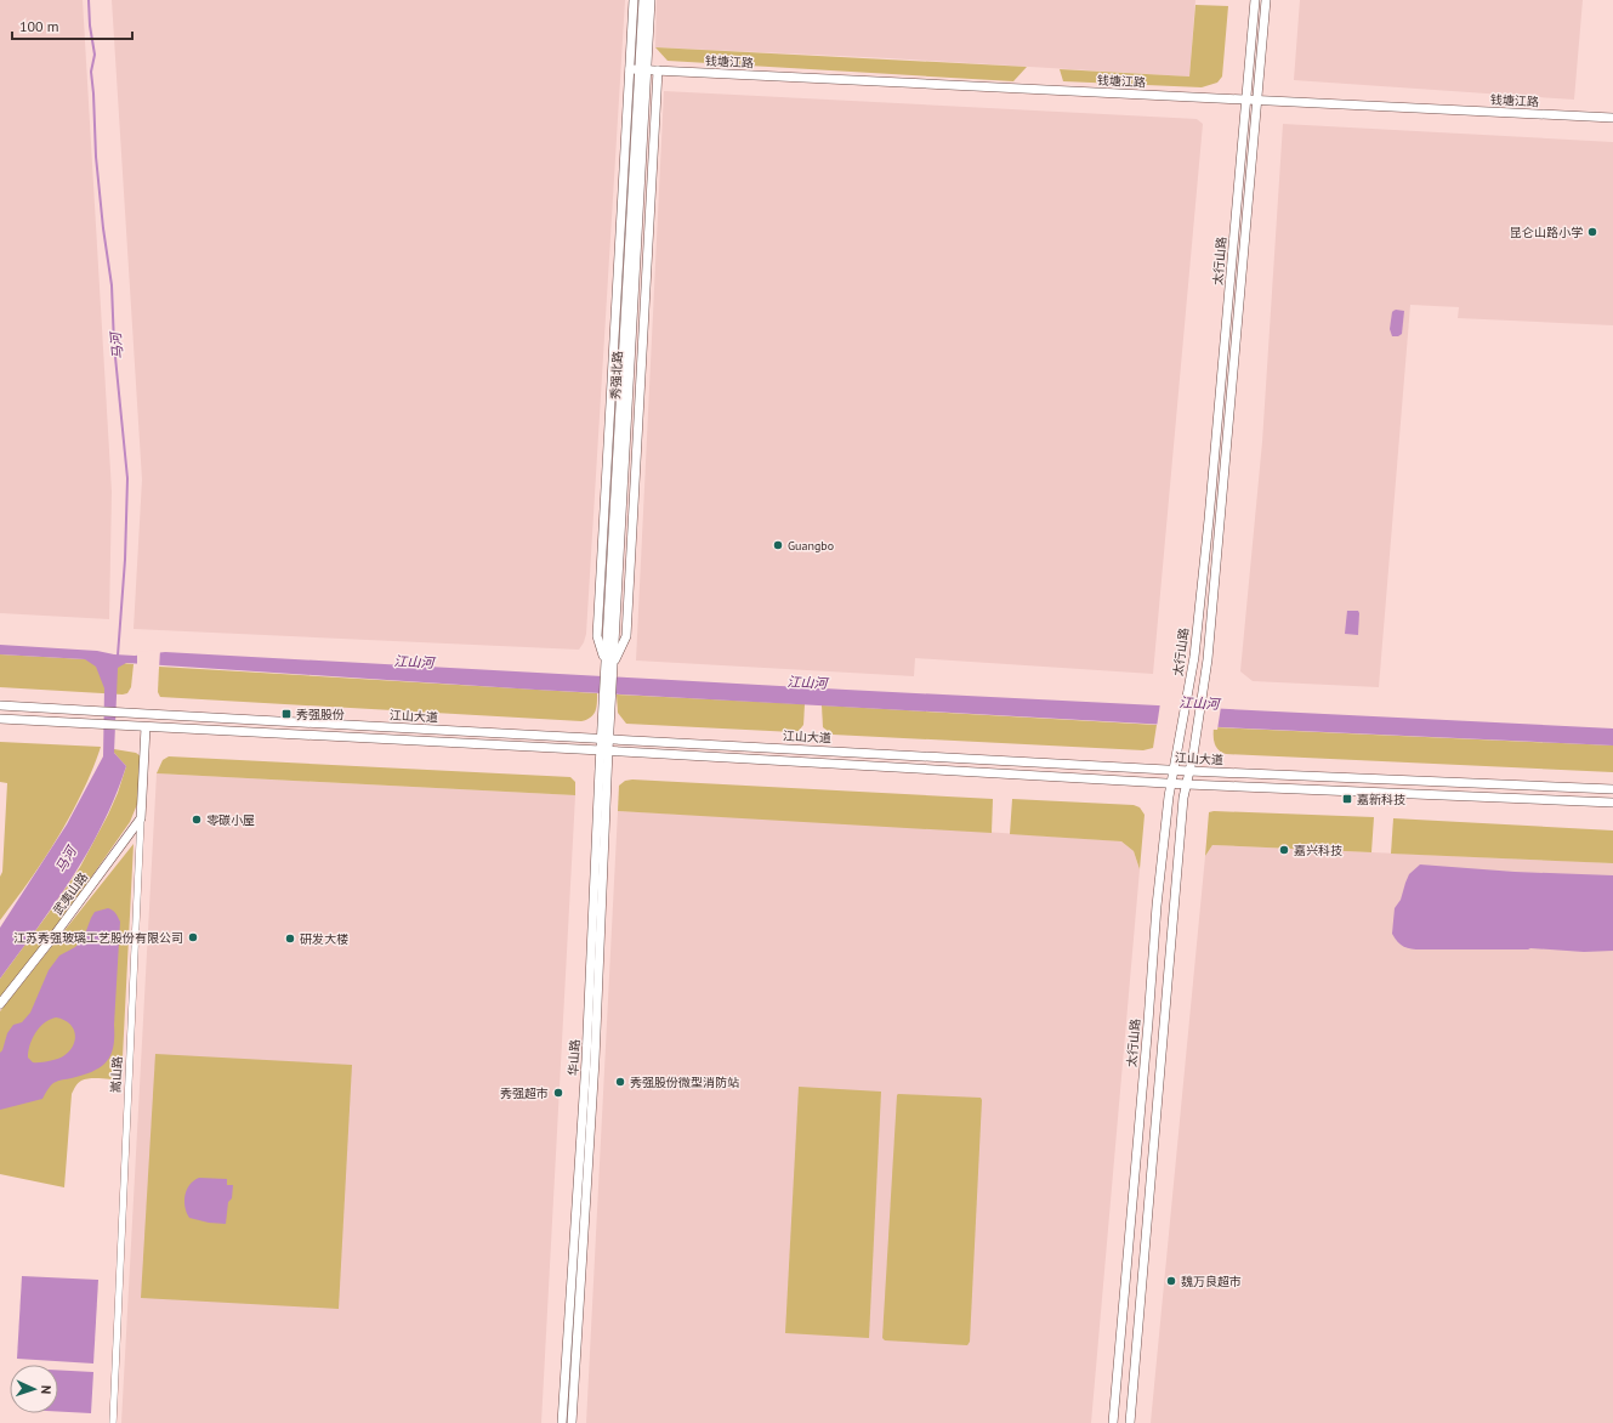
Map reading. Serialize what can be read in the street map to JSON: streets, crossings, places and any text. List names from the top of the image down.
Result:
{
  "streets": {
    "street": [
      "钱塘江路",
      "太行山路",
      "秀强北路",
      "江山大道",
      "武夷山路",
      "华山路",
      "嵩山路"
    ]
  },
  "crossings": [
    ["钱塘江路", "太行山路"],
    ["钱塘江路", "秀强北路"],
    ["太行山路", "江山大道"],
    ["秀强北路", "江山大道"],
    ["秀强北路", "华山路"],
    ["江山大道", "华山路"],
    ["江山大道", "嵩山路"],
    ["武夷山路", "嵩山路"]
  ],
  "water": ["马河", "江山河"],
  "places": {
    "other": [
      "昆仑山路小学",
      "Guangbo",
      "零碳小屋",
      "嘉兴科技",
      "江苏秀强玻璃工艺股份有限公司",
      "研发大楼",
      "秀强股份微型消防站",
      "秀强超市",
      "魏万良超市"
    ],
    "transit": ["秀强股份", "嘉新科技"]
  },
  "scale_bar": "100 m",
  "north": "right"
}
